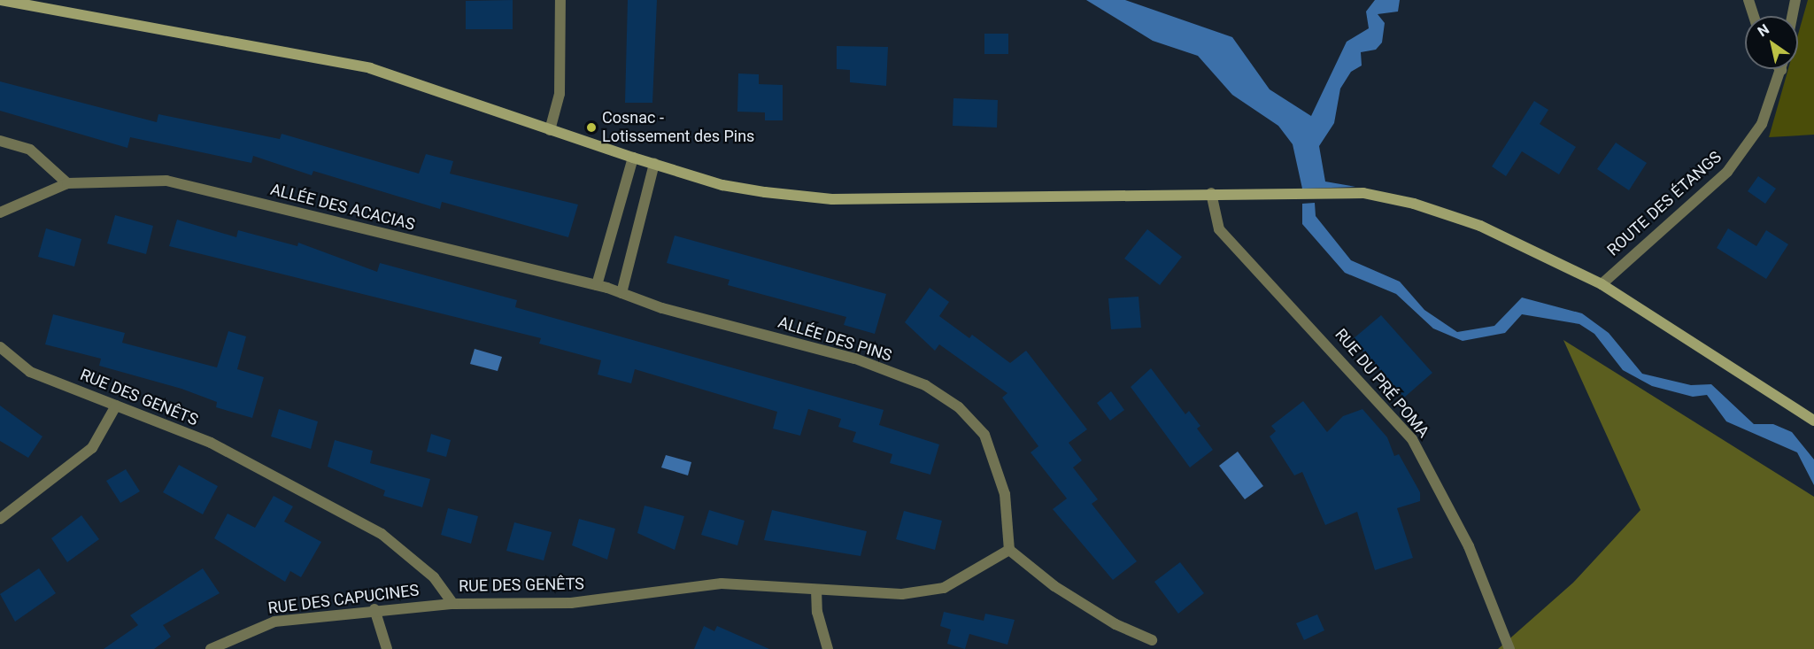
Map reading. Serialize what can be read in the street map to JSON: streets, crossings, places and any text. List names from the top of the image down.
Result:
{
  "streets": {
    "street": [
      "ROUTE DES ÉTANGS",
      "ALLÉE DES ACACIAS",
      "ALLÉE DES PINS",
      "RUE DU PRÉ POMA",
      "RUE DES GENÊTS",
      "RUE DES CAPUCINES"
    ]
  },
  "crossings": [
    ["ALLÉE DES ACACIAS", "ALLÉE DES PINS"],
    ["ALLÉE DES PINS", "RUE DES GENÊTS"],
    ["RUE DES GENÊTS", "RUE DES CAPUCINES"]
  ],
  "places": ["Cosnac - Lotissement des Pins"],
  "north": "top left"
}
